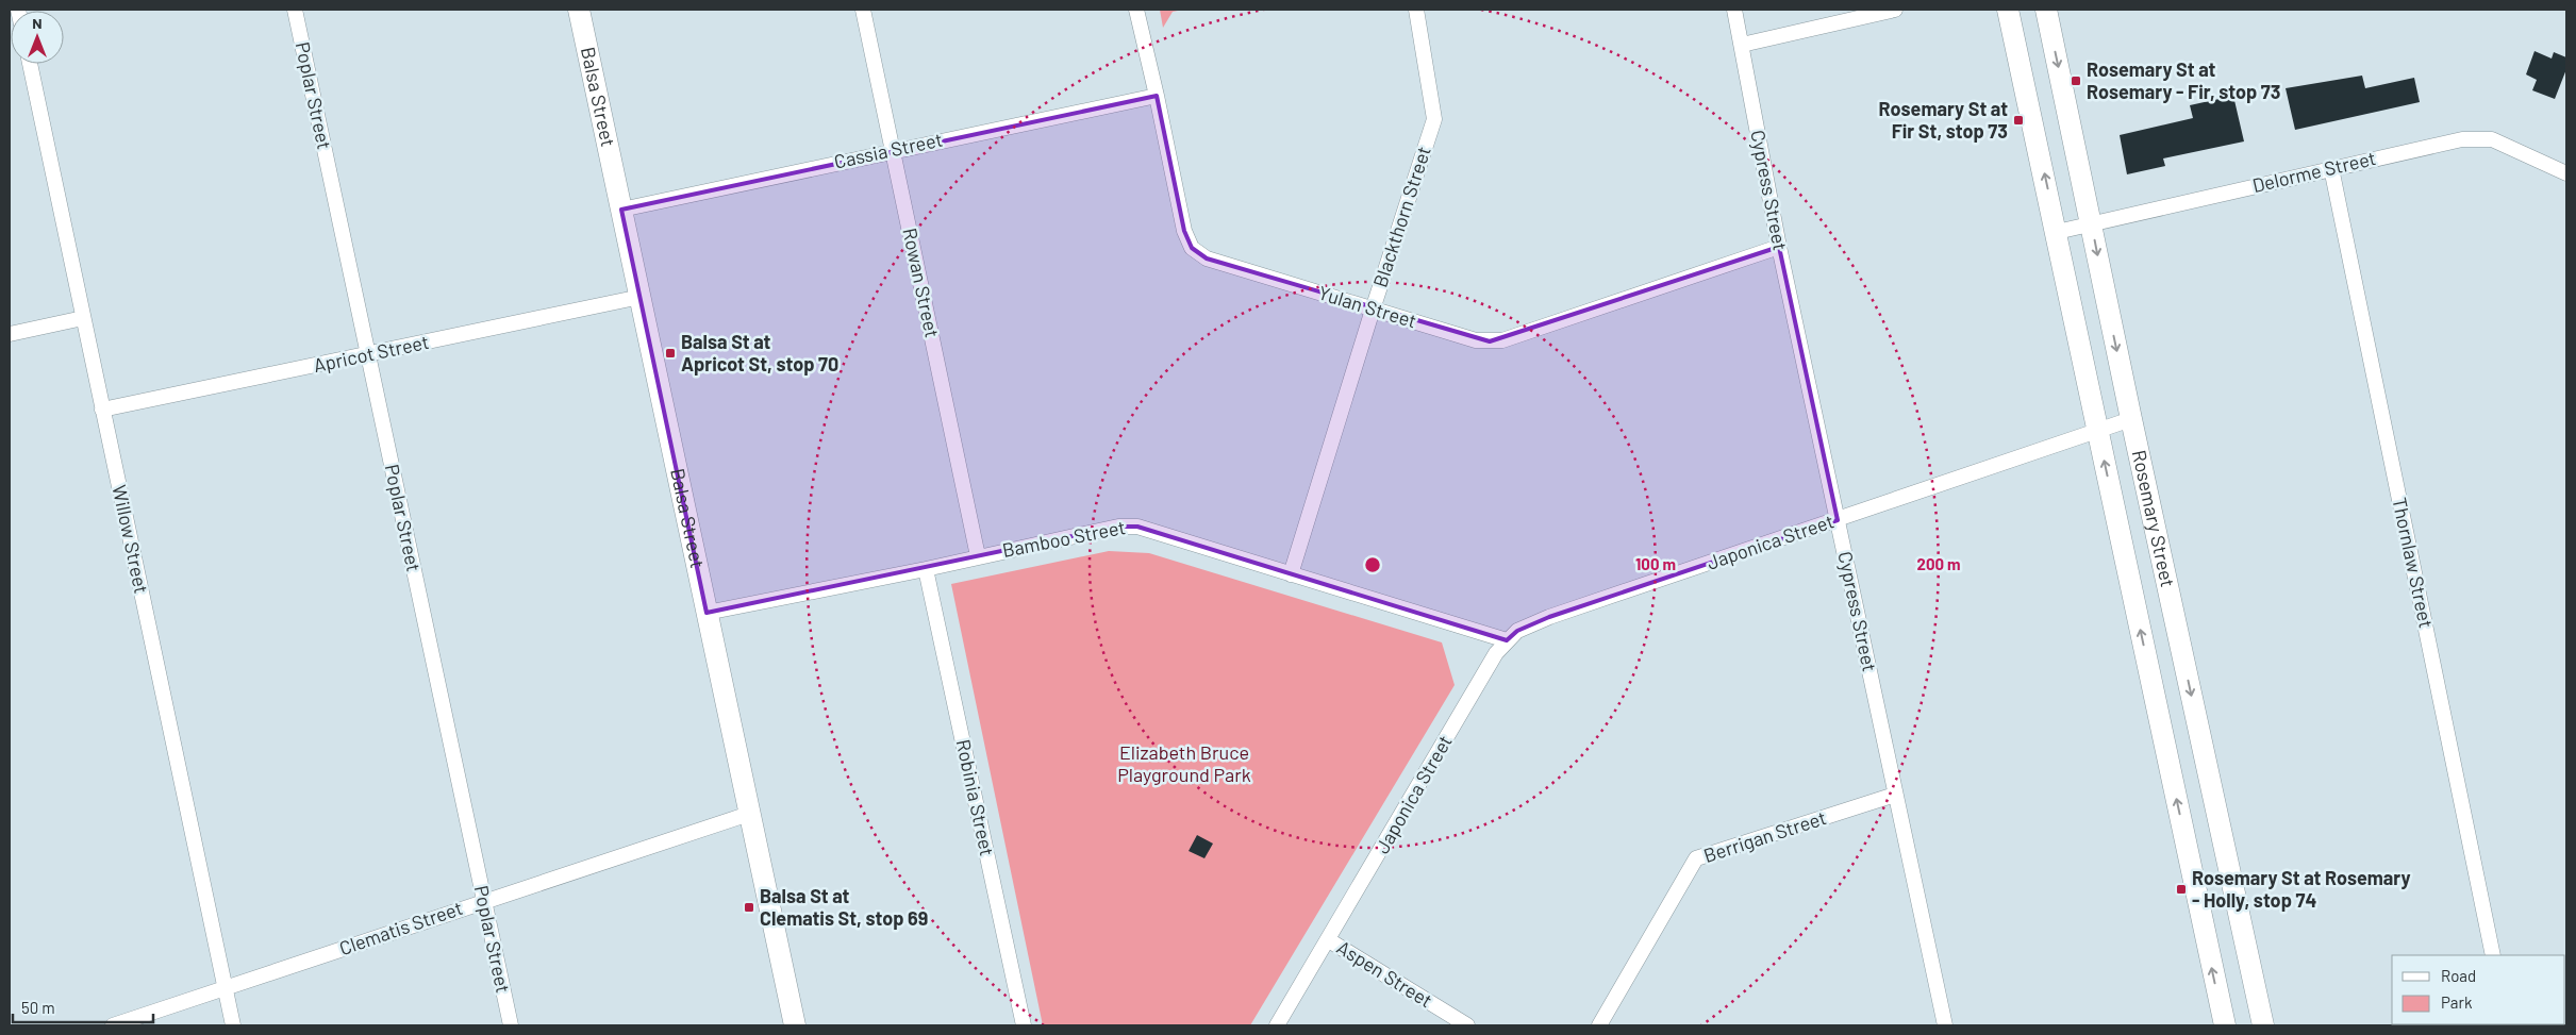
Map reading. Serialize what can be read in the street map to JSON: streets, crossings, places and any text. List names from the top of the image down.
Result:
{
  "streets": {
    "main road": ["Balsa Street", "Rosemary Street"],
    "street": [
      "Poplar Street",
      "Cassia Street",
      "Delorme Street",
      "Cypress Street",
      "Blackthorn Street",
      "Rowan Street",
      "Yulan Street",
      "Apricot Street",
      "Willow Street",
      "Bamboo Street",
      "Japonica Street",
      "Thornlaw Street",
      "Robinia Street",
      "Berrigan Street",
      "Clematis Street",
      "Aspen Street"
    ]
  },
  "crossings": [
    ["Poplar Street", "Apricot Street"],
    ["Poplar Street", "Clematis Street"],
    ["Balsa Street", "Cassia Street"],
    ["Balsa Street", "Apricot Street"],
    ["Balsa Street", "Bamboo Street"],
    ["Balsa Street", "Clematis Street"],
    ["Cassia Street", "Rowan Street"],
    ["Cassia Street", "Yulan Street"],
    ["Delorme Street", "Rosemary Street"],
    ["Delorme Street", "Thornlaw Street"],
    ["Cypress Street", "Yulan Street"],
    ["Cypress Street", "Japonica Street"],
    ["Cypress Street", "Berrigan Street"],
    ["Blackthorn Street", "Yulan Street"],
    ["Blackthorn Street", "Bamboo Street"],
    ["Rowan Street", "Bamboo Street"],
    ["Apricot Street", "Willow Street"],
    ["Rosemary Street", "Japonica Street"],
    ["Willow Street", "Clematis Street"],
    ["Bamboo Street", "Japonica Street"],
    ["Bamboo Street", "Robinia Street"],
    ["Japonica Street", "Aspen Street"]
  ],
  "parks": ["Elizabeth Bruce Playground Park"],
  "places": {
    "transit": [
      "Rosemary St at Rosemary - Fir, stop 73",
      "Rosemary St at Fir St, stop 73",
      "Balsa St at Apricot St, stop 70",
      "Rosemary St at Rosemary - Holly, stop 74",
      "Balsa St at Clematis St, stop 69"
    ]
  },
  "legend": ["Road", "Park"],
  "scale_bar": "50 m",
  "north": "top",
  "rings": ["100 m", "200 m"]
}
